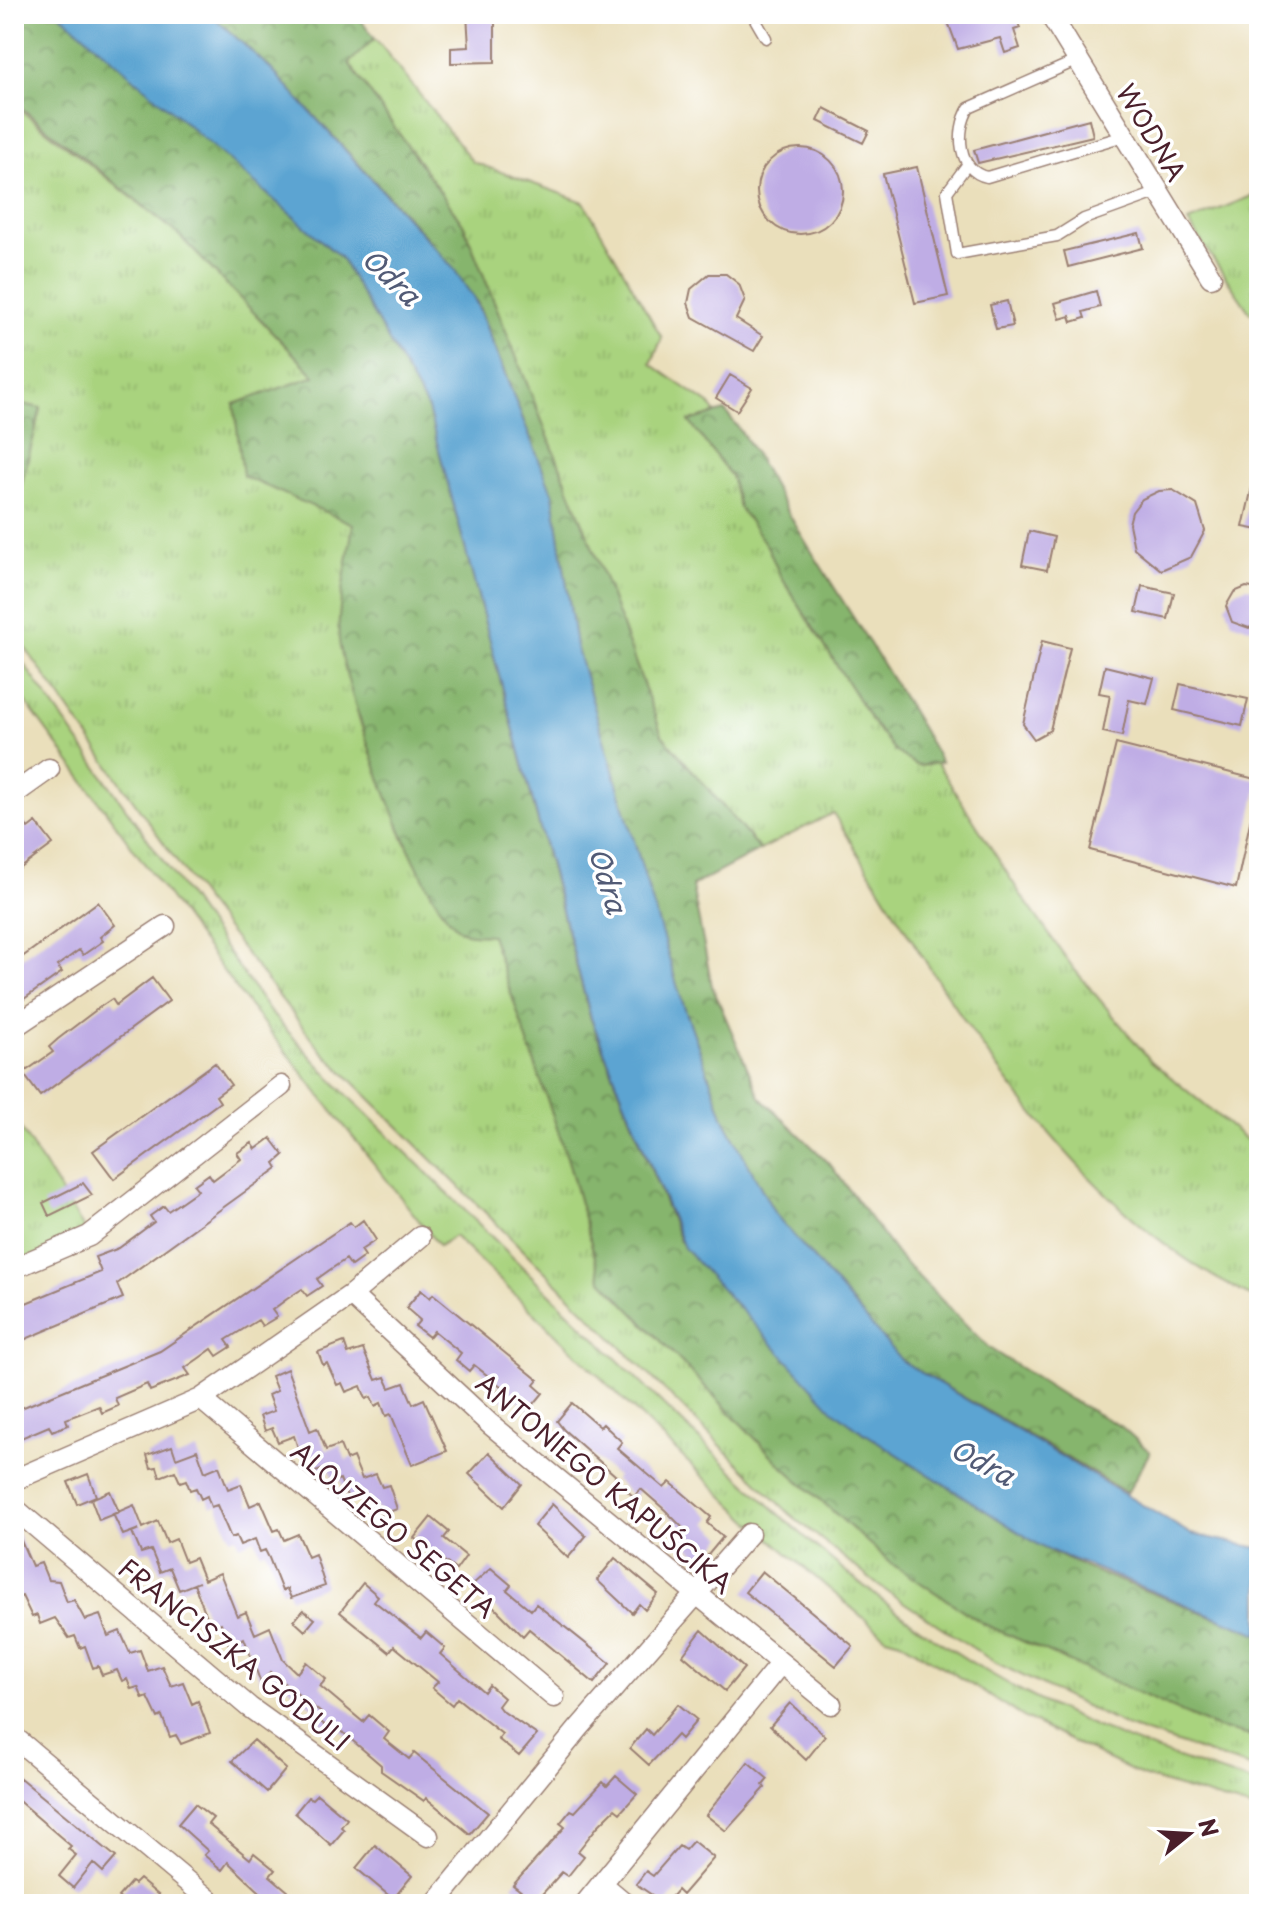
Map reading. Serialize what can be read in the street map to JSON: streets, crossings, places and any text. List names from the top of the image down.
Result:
{
  "streets": {
    "street": [
      "WODNA",
      "ANTONIEGO KAPUŚCIKA",
      "ALOJZEGO SEGETA",
      "FRANCISZKA GODULI"
    ]
  },
  "water": ["Odra"],
  "north": "right"
}
